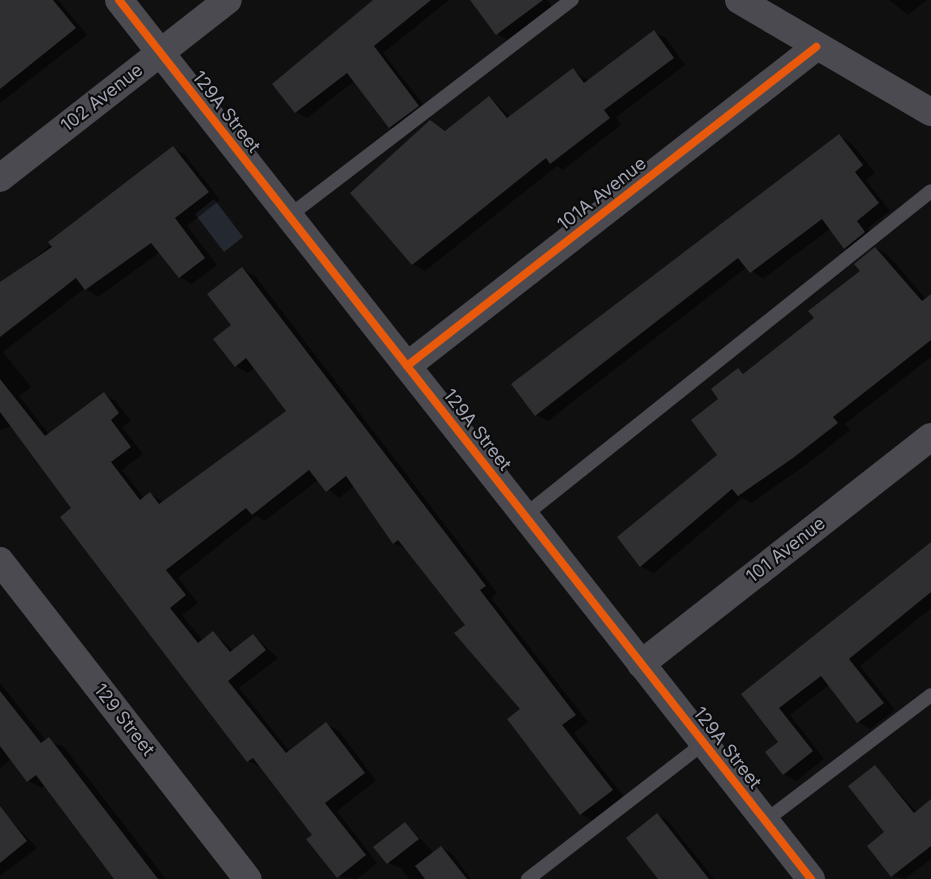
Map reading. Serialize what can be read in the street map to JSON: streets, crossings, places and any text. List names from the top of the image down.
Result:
{
  "streets": {
    "street": [
      "102 Avenue",
      "129A Street",
      "101A Avenue",
      "101 Avenue",
      "129 Street"
    ]
  },
  "crossings": [
    ["102 Avenue", "129A Street"],
    ["129A Street", "101A Avenue"],
    ["129A Street", "101 Avenue"]
  ]
}
